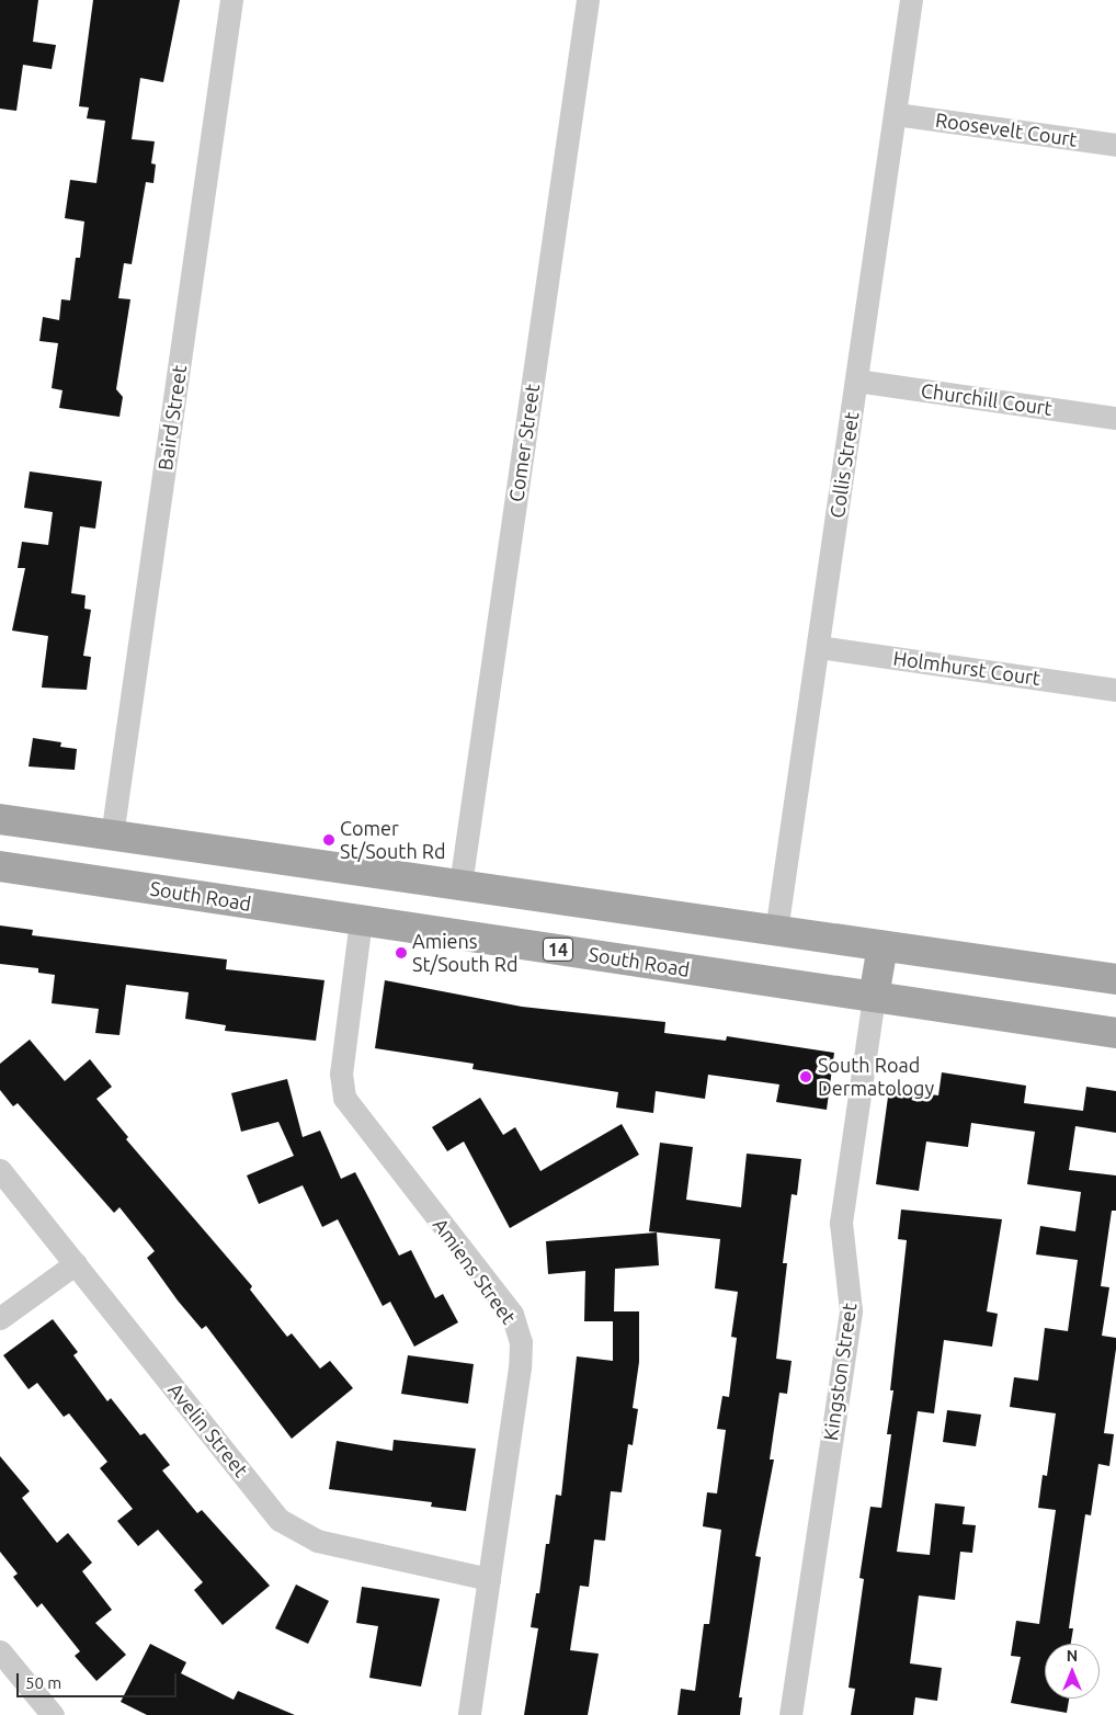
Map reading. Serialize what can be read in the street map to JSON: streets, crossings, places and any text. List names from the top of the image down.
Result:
{
  "streets": {
    "main road": ["South Road", "14"],
    "street": [
      "Roosevelt Court",
      "Churchill Court",
      "Baird Street",
      "Comer Street",
      "Collis Street",
      "Holmhurst Court",
      "Amiens Street",
      "Kingston Street",
      "Avelin Street"
    ]
  },
  "crossings": [
    ["Roosevelt Court", "Collis Street"],
    ["Churchill Court", "Collis Street"],
    ["Collis Street", "Holmhurst Court"],
    ["South Road", "Amiens Street"],
    ["South Road", "Kingston Street"],
    ["Amiens Street", "Avelin Street"]
  ],
  "places": ["Comer St/South Rd", "Amiens St/South Rd", "South Road Dermatology"],
  "scale_bar": "50 m",
  "north": "top"
}
